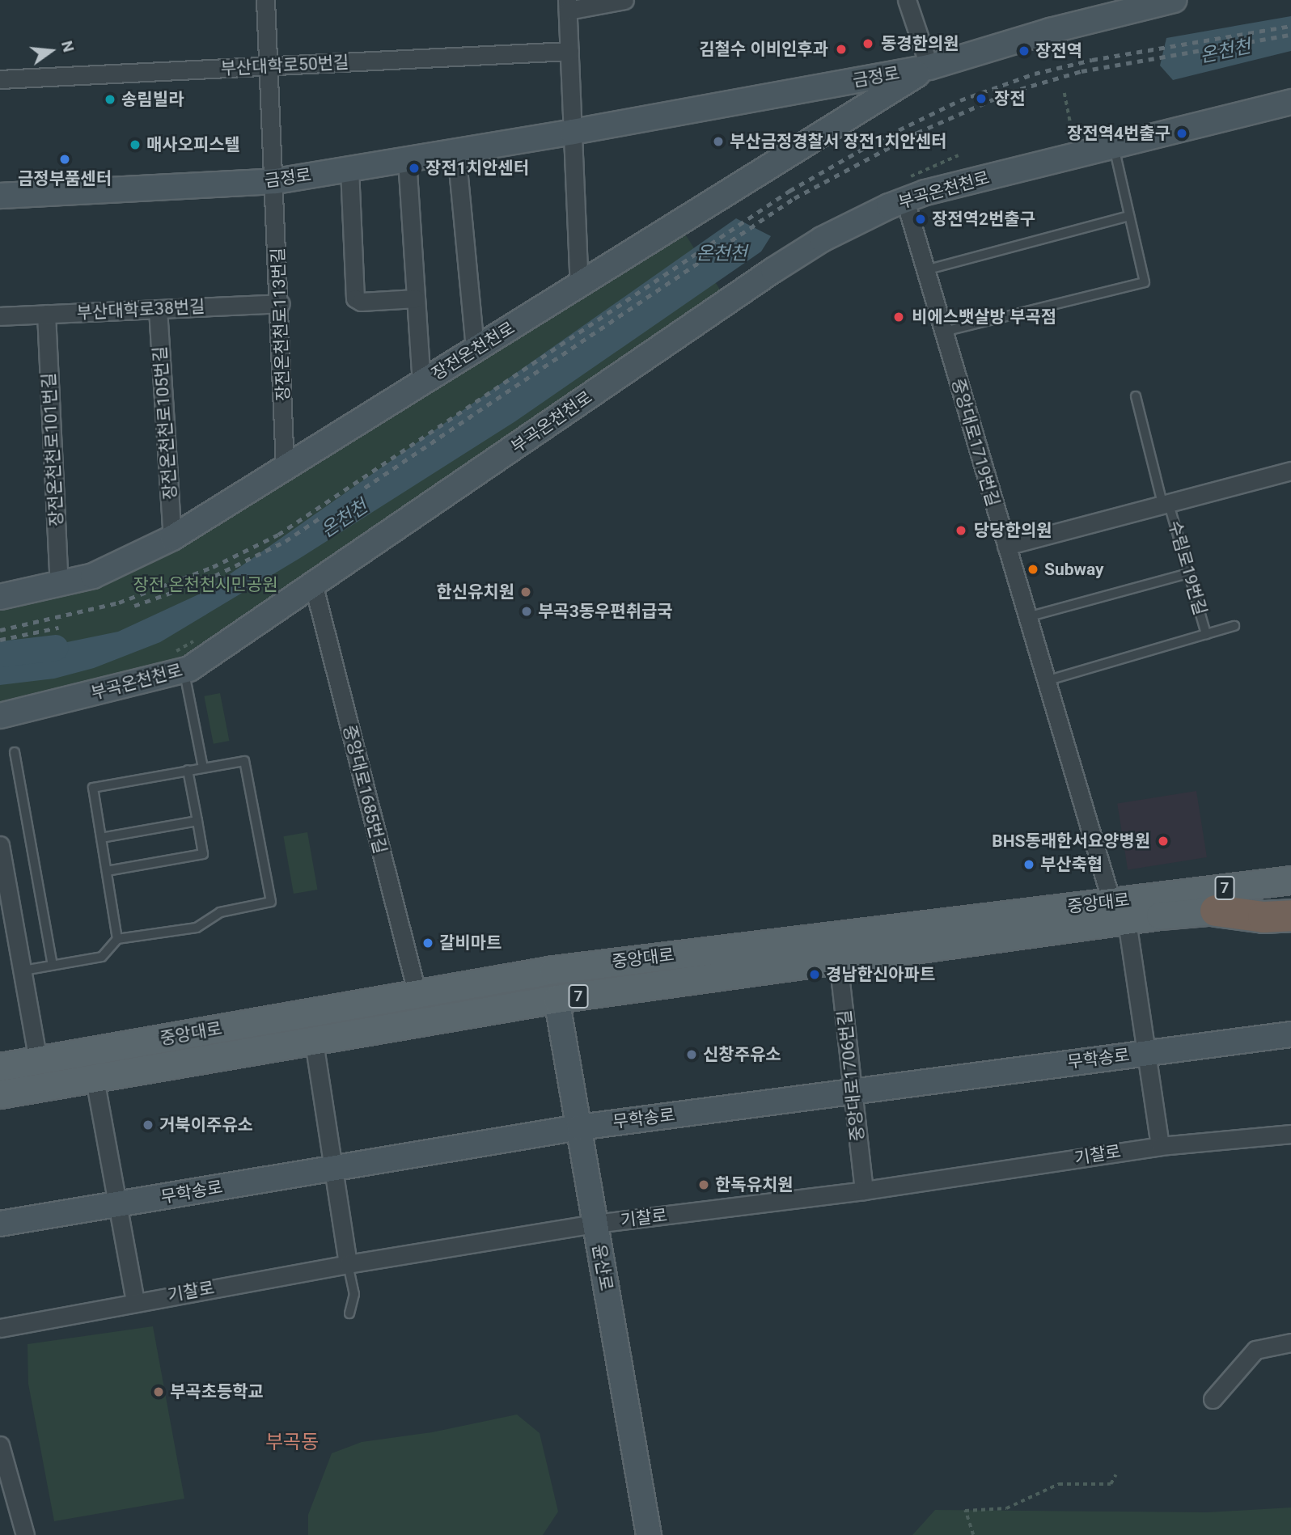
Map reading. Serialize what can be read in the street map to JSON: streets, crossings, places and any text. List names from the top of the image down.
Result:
{
  "streets": {
    "main road": ["7", "중앙대로"],
    "street": [
      "부산대학로50번길",
      "금정로",
      "부곡온천천로",
      "부산대학로38번길",
      "장전온천천로113번길",
      "장전온천천로",
      "장전온천천로105번길",
      "중앙대로1719번길",
      "장전온천천로101번길",
      "수림로19번길",
      "중앙대로1685번길",
      "무학송로",
      "중앙대로1706번길",
      "기찰로",
      "윤산로"
    ]
  },
  "crossings": [
    ["부산대학로50번길", "장전온천천로113번길"],
    ["금정로", "장전온천천로113번길"],
    ["금정로", "장전온천천로"],
    ["부곡온천천로", "중앙대로1719번길"],
    ["부곡온천천로", "중앙대로1685번길"],
    ["부산대학로38번길", "장전온천천로113번길"],
    ["부산대학로38번길", "장전온천천로105번길"],
    ["부산대학로38번길", "장전온천천로101번길"],
    ["장전온천천로113번길", "장전온천천로"],
    ["장전온천천로", "장전온천천로105번길"],
    ["장전온천천로", "장전온천천로101번길"],
    ["중앙대로1719번길", "수림로19번길"],
    ["중앙대로1719번길", "중앙대로"],
    ["중앙대로1719번길", "무학송로"],
    ["중앙대로1719번길", "기찰로"],
    ["중앙대로1685번길", "중앙대로"],
    ["중앙대로", "중앙대로1706번길"],
    ["중앙대로", "윤산로"],
    ["무학송로", "중앙대로1706번길"],
    ["무학송로", "윤산로"],
    ["중앙대로1706번길", "기찰로"],
    ["기찰로", "윤산로"]
  ],
  "districts": ["부곡동"],
  "water": ["온천천"],
  "parks": ["장전 온천천시민공원"],
  "places": [
    "동경한의원",
    "김철수 이비인후과",
    "장전역",
    "장전",
    "송림빌라",
    "장전역4번출구",
    "부산금정경찰서 장전1치안센터",
    "매사오피스텔",
    "금정부품센터",
    "장전1치안센터",
    "장전역2번출구",
    "비에스뱃살방 부곡점",
    "당당한의원",
    "Subway",
    "한신유치원",
    "부곡3동우편취급국",
    "BHS동래한서요양병원",
    "부산축협",
    "갈비마트",
    "경남한신아파트",
    "신창주유소",
    "거북이주유소",
    "한독유치원",
    "부곡초등학교"
  ],
  "north": "right"
}
